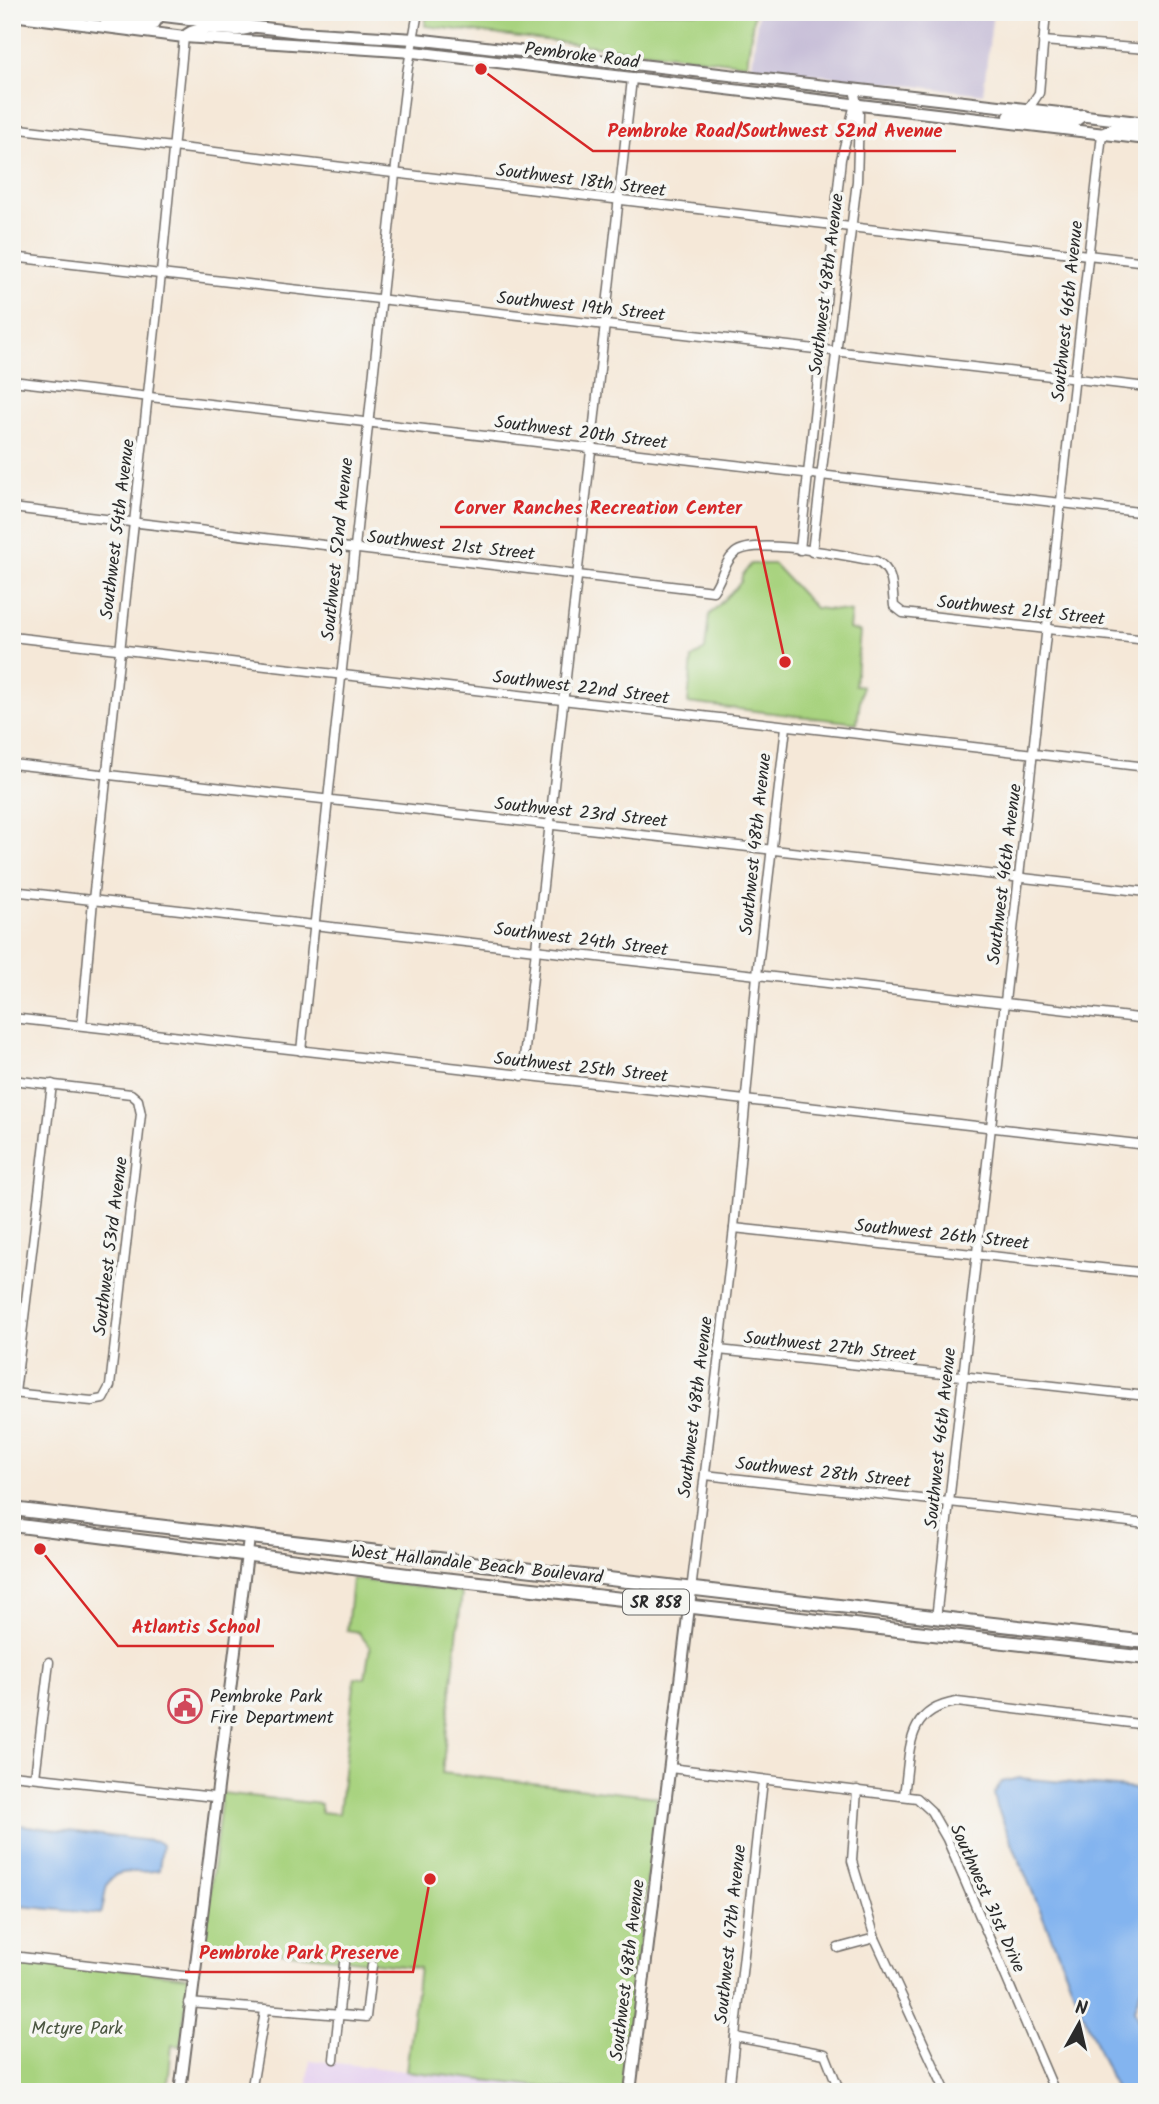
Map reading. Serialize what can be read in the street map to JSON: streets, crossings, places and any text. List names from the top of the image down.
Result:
{
  "streets": {
    "main road": [
      "Pembroke Road",
      "Southwest 48th Avenue",
      "West Hallandale Beach Boulevard",
      "SR 858"
    ],
    "street": [
      "Southwest 18th Street",
      "Southwest 19th Street",
      "Southwest 46th Avenue",
      "Southwest 20th Street",
      "Southwest 54th Avenue",
      "Southwest 21st Street",
      "Southwest 52nd Avenue",
      "Southwest 22nd Street",
      "Southwest 23rd Street",
      "Southwest 24th Street",
      "Southwest 25th Street",
      "Southwest 26th Street",
      "Southwest 53rd Avenue",
      "Southwest 27th Street",
      "Southwest 28th Street",
      "Southwest 31st Drive",
      "Southwest 47th Avenue"
    ]
  },
  "crossings": [
    ["Pembroke Road", "Southwest 48th Avenue"],
    ["Pembroke Road", "Southwest 46th Avenue"],
    ["Pembroke Road", "Southwest 54th Avenue"],
    ["Pembroke Road", "Southwest 52nd Avenue"],
    ["Southwest 18th Street", "Southwest 48th Avenue"],
    ["Southwest 18th Street", "Southwest 46th Avenue"],
    ["Southwest 18th Street", "Southwest 54th Avenue"],
    ["Southwest 18th Street", "Southwest 52nd Avenue"],
    ["Southwest 48th Avenue", "Southwest 19th Street"],
    ["Southwest 48th Avenue", "Southwest 20th Street"],
    ["Southwest 48th Avenue", "Southwest 21st Street"],
    ["Southwest 48th Avenue", "Southwest 22nd Street"],
    ["Southwest 48th Avenue", "Southwest 23rd Street"],
    ["Southwest 48th Avenue", "Southwest 24th Street"],
    ["Southwest 48th Avenue", "Southwest 25th Street"],
    ["Southwest 48th Avenue", "Southwest 26th Street"],
    ["Southwest 48th Avenue", "Southwest 27th Street"],
    ["Southwest 48th Avenue", "Southwest 28th Street"],
    ["Southwest 48th Avenue", "West Hallandale Beach Boulevard"],
    ["Southwest 48th Avenue", "Southwest 31st Drive"],
    ["Southwest 19th Street", "Southwest 46th Avenue"],
    ["Southwest 19th Street", "Southwest 54th Avenue"],
    ["Southwest 19th Street", "Southwest 52nd Avenue"],
    ["Southwest 46th Avenue", "Southwest 20th Street"],
    ["Southwest 46th Avenue", "Southwest 21st Street"],
    ["Southwest 46th Avenue", "Southwest 22nd Street"],
    ["Southwest 46th Avenue", "Southwest 23rd Street"],
    ["Southwest 46th Avenue", "Southwest 24th Street"],
    ["Southwest 46th Avenue", "Southwest 25th Street"],
    ["Southwest 46th Avenue", "Southwest 26th Street"],
    ["Southwest 46th Avenue", "Southwest 27th Street"],
    ["Southwest 46th Avenue", "Southwest 28th Street"],
    ["Southwest 46th Avenue", "West Hallandale Beach Boulevard"],
    ["Southwest 20th Street", "Southwest 54th Avenue"],
    ["Southwest 20th Street", "Southwest 52nd Avenue"],
    ["Southwest 54th Avenue", "Southwest 21st Street"],
    ["Southwest 54th Avenue", "Southwest 22nd Street"],
    ["Southwest 54th Avenue", "Southwest 23rd Street"],
    ["Southwest 54th Avenue", "Southwest 24th Street"],
    ["Southwest 54th Avenue", "Southwest 25th Street"],
    ["Southwest 21st Street", "Southwest 52nd Avenue"],
    ["Southwest 52nd Avenue", "Southwest 22nd Street"],
    ["Southwest 52nd Avenue", "Southwest 23rd Street"],
    ["Southwest 52nd Avenue", "Southwest 24th Street"],
    ["Southwest 52nd Avenue", "Southwest 25th Street"],
    ["Southwest 31st Drive", "Southwest 47th Avenue"]
  ],
  "parks": ["Mctyre Park"],
  "places": {
    "other": [
      "Pembroke Road/Southwest 52nd Avenue",
      "Corver Ranches Recreation Center",
      "Atlantis School",
      "Pembroke Park Preserve"
    ],
    "public building": ["Pembroke Park Fire Department"]
  },
  "north": "top"
}
